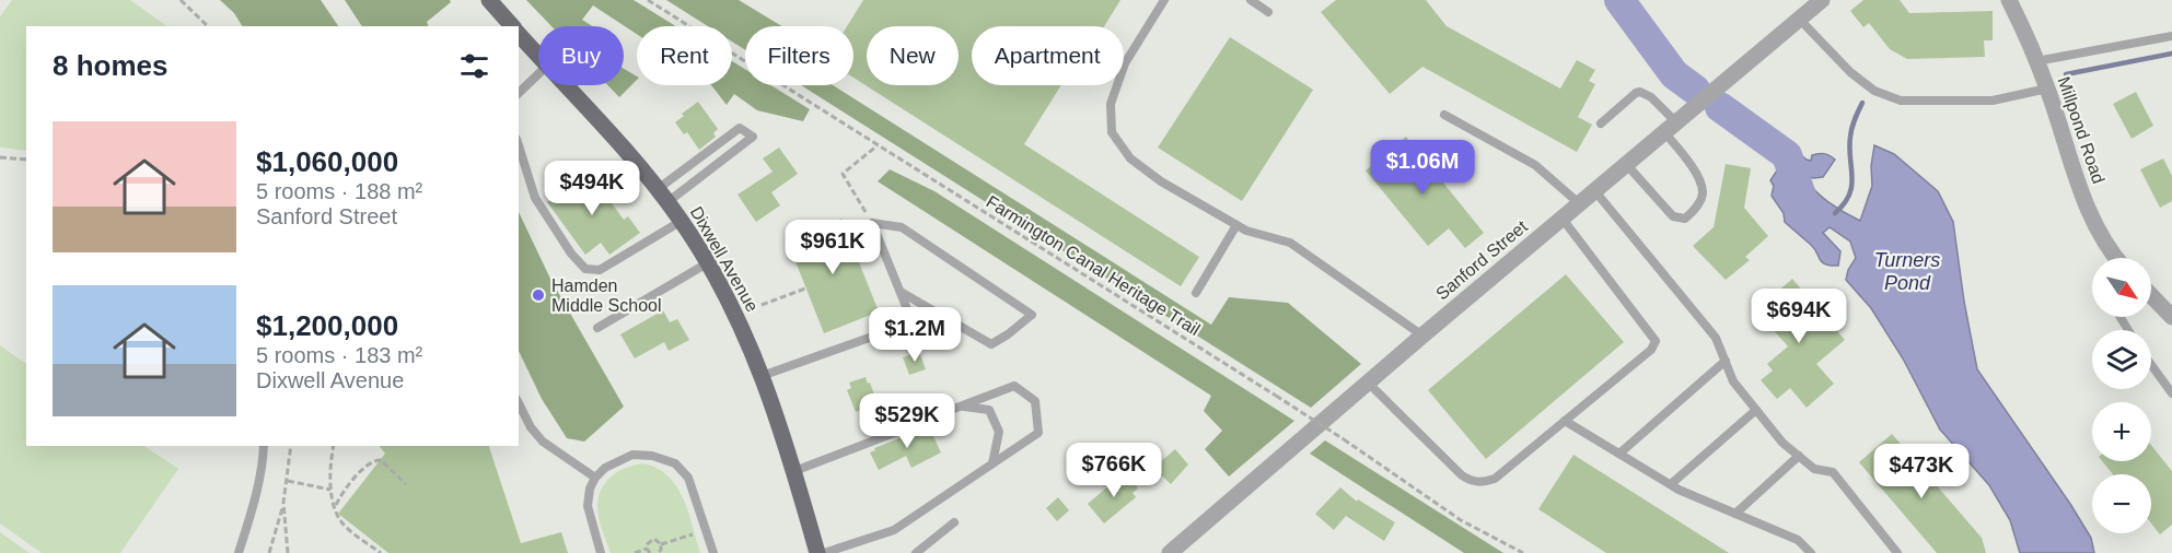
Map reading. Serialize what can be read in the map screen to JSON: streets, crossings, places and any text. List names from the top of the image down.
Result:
{
  "streets": {
    "main road": ["Dixwell Avenue"],
    "street": ["Millpond Road", "Sanford Street"],
    "path": ["Farmington Canal Heritage Trail"]
  },
  "water": ["Turners Pond"],
  "places": ["Hamden Middle School"],
  "north": "bottom right",
  "page": {
    "chip": [
      "Buy",
      "Rent",
      "Filters",
      "New",
      "Apartment"
    ],
    "heading": "8 homes",
    "list": [
      {
        "name": "$1,060,000",
        "note": "5 rooms · 188 m² · Sanford Street"
      },
      {
        "name": "$1,200,000",
        "note": "5 rooms · 183 m² · Dixwell Avenue"
      }
    ],
    "price": [
      "$1.06M",
      "$494K",
      "$961K",
      "$694K",
      "$1.2M",
      "$529K",
      "$766K",
      "$473K"
    ],
    "map_buttons": ["+", "−"]
  }
}
